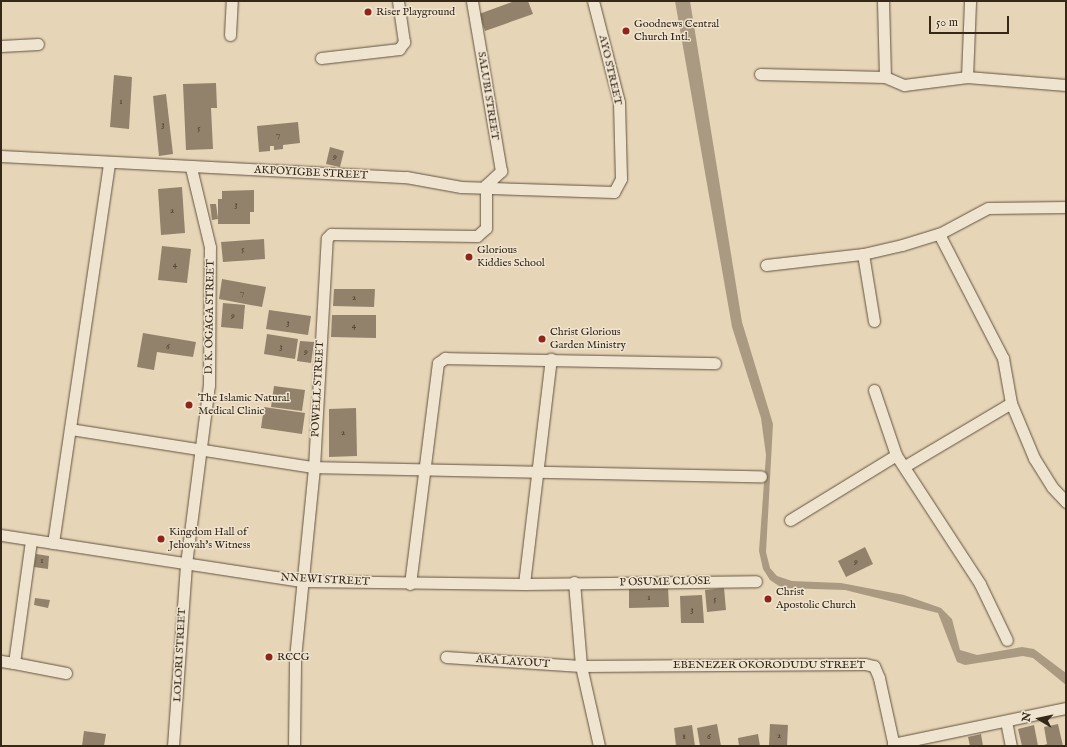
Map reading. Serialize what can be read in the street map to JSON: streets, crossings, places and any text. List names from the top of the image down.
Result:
{
  "streets": {
    "street": [
      "AYO STREET",
      "SALUBI STREET",
      "AKPOYIGBE STREET",
      "D. K. OGAGA STREET",
      "POWELL STREET",
      "NNEWI STREET",
      "P OSUME CLOSE",
      "LOLORI STREET",
      "AKA LAYOUT",
      "EBENEZER OKORODUDU STREET"
    ]
  },
  "crossings": [
    ["AYO STREET", "AKPOYIGBE STREET"],
    ["SALUBI STREET", "AKPOYIGBE STREET"],
    ["SALUBI STREET", "POWELL STREET"],
    ["AKPOYIGBE STREET", "D. K. OGAGA STREET"],
    ["AKPOYIGBE STREET", "POWELL STREET"],
    ["D. K. OGAGA STREET", "NNEWI STREET"],
    ["D. K. OGAGA STREET", "LOLORI STREET"],
    ["POWELL STREET", "NNEWI STREET"],
    ["NNEWI STREET", "P OSUME CLOSE"],
    ["NNEWI STREET", "LOLORI STREET"],
    ["AKA LAYOUT", "EBENEZER OKORODUDU STREET"]
  ],
  "places": [
    "Riser Playground",
    "Goodnews Central Church Intl.",
    "Glorious Kiddies School",
    "Christ Glorious Garden Ministry",
    "The Islamic Natural Medical Clinic",
    "Kingdom Hall of Jehovah's Witness",
    "Christ Apostolic Church",
    "RCCG"
  ],
  "house_numbers": [
    "1",
    "3",
    "5",
    "7",
    "9",
    "3",
    "2",
    "5",
    "4",
    "7",
    "2",
    "9",
    "3",
    "4",
    "6",
    "3",
    "9",
    "2",
    "1",
    "9",
    "1",
    "5",
    "3",
    "2",
    "8",
    "6"
  ],
  "scale_bar": "50 m",
  "north": "left"
}
